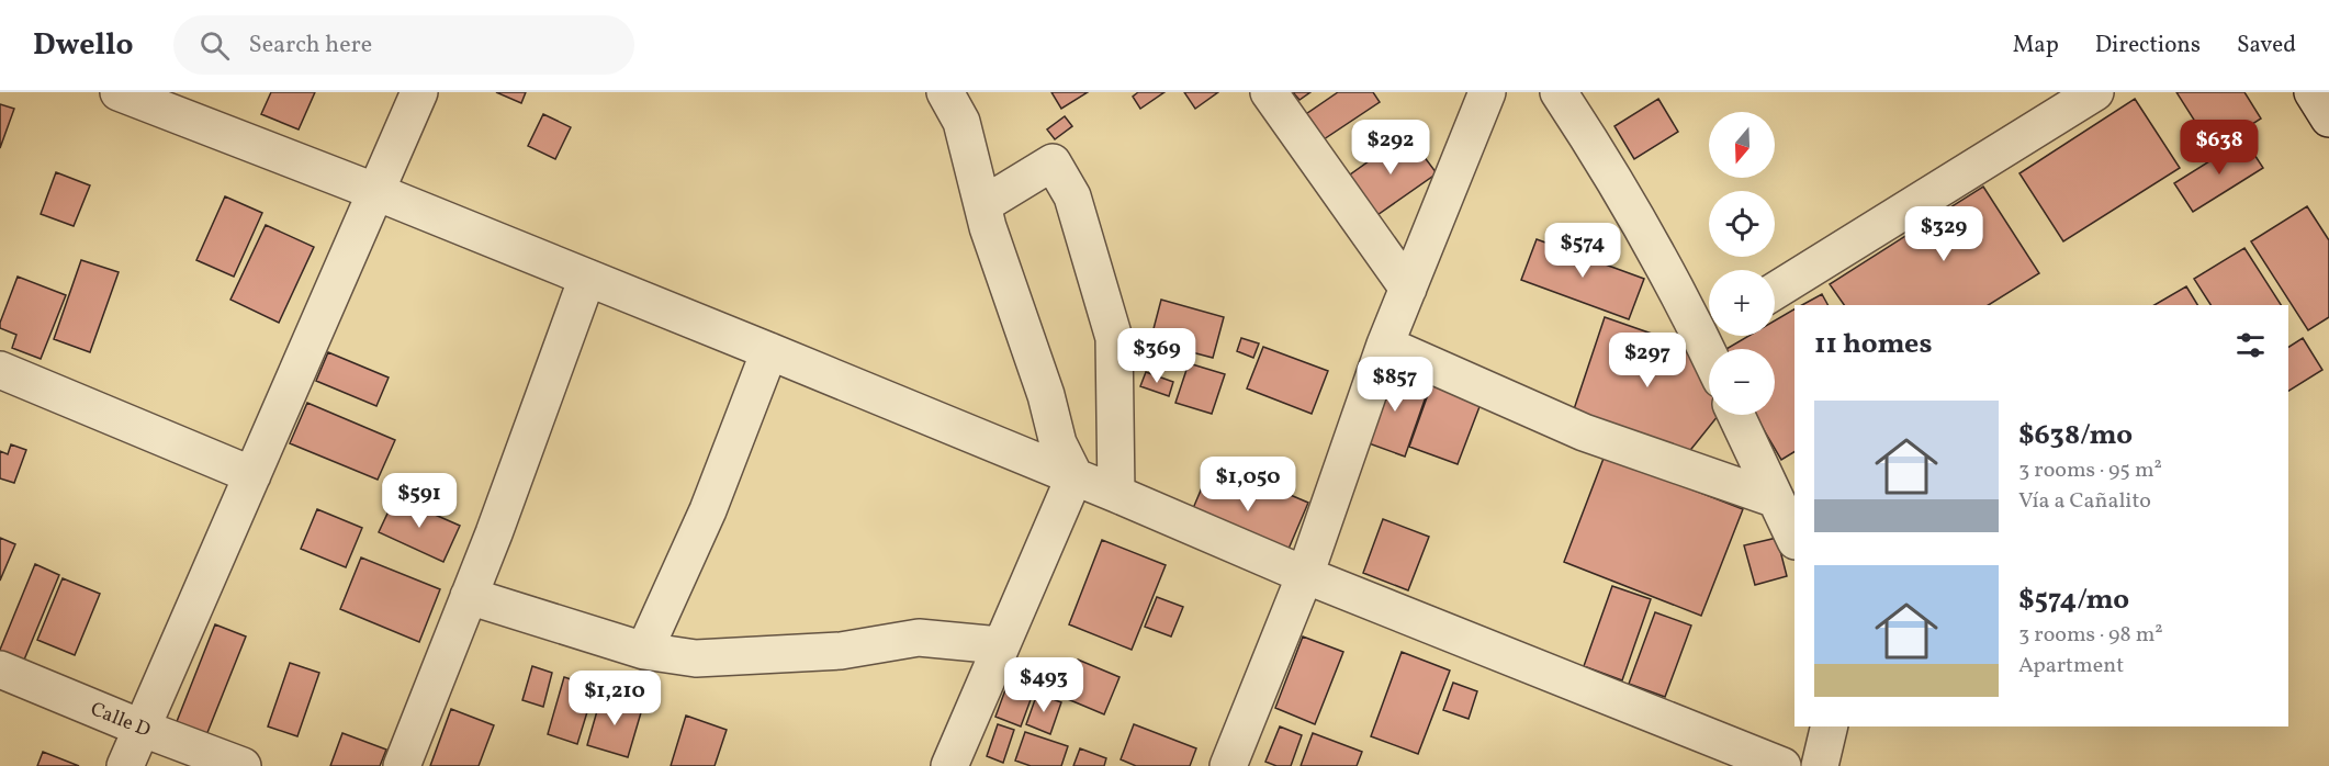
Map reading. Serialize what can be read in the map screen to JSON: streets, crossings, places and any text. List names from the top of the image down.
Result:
{
  "streets": {
    "street": ["Calle D"]
  },
  "north": "bottom",
  "page": {
    "header": "Dwello",
    "search": "Search here",
    "nav": ["Map", "Directions", "Saved"],
    "map_buttons": ["+", "−"],
    "price": [
      "$292",
      "$638",
      "$329",
      "$574",
      "$369",
      "$297",
      "$857",
      "$1,050",
      "$591",
      "$493",
      "$1,210"
    ],
    "heading": "11 homes",
    "list": [
      {
        "name": "$638/mo",
        "note": "3 rooms · 95 m² · Vía a Cañalito"
      },
      {
        "name": "$574/mo",
        "note": "3 rooms · 98 m² · Apartment"
      }
    ]
  }
}
